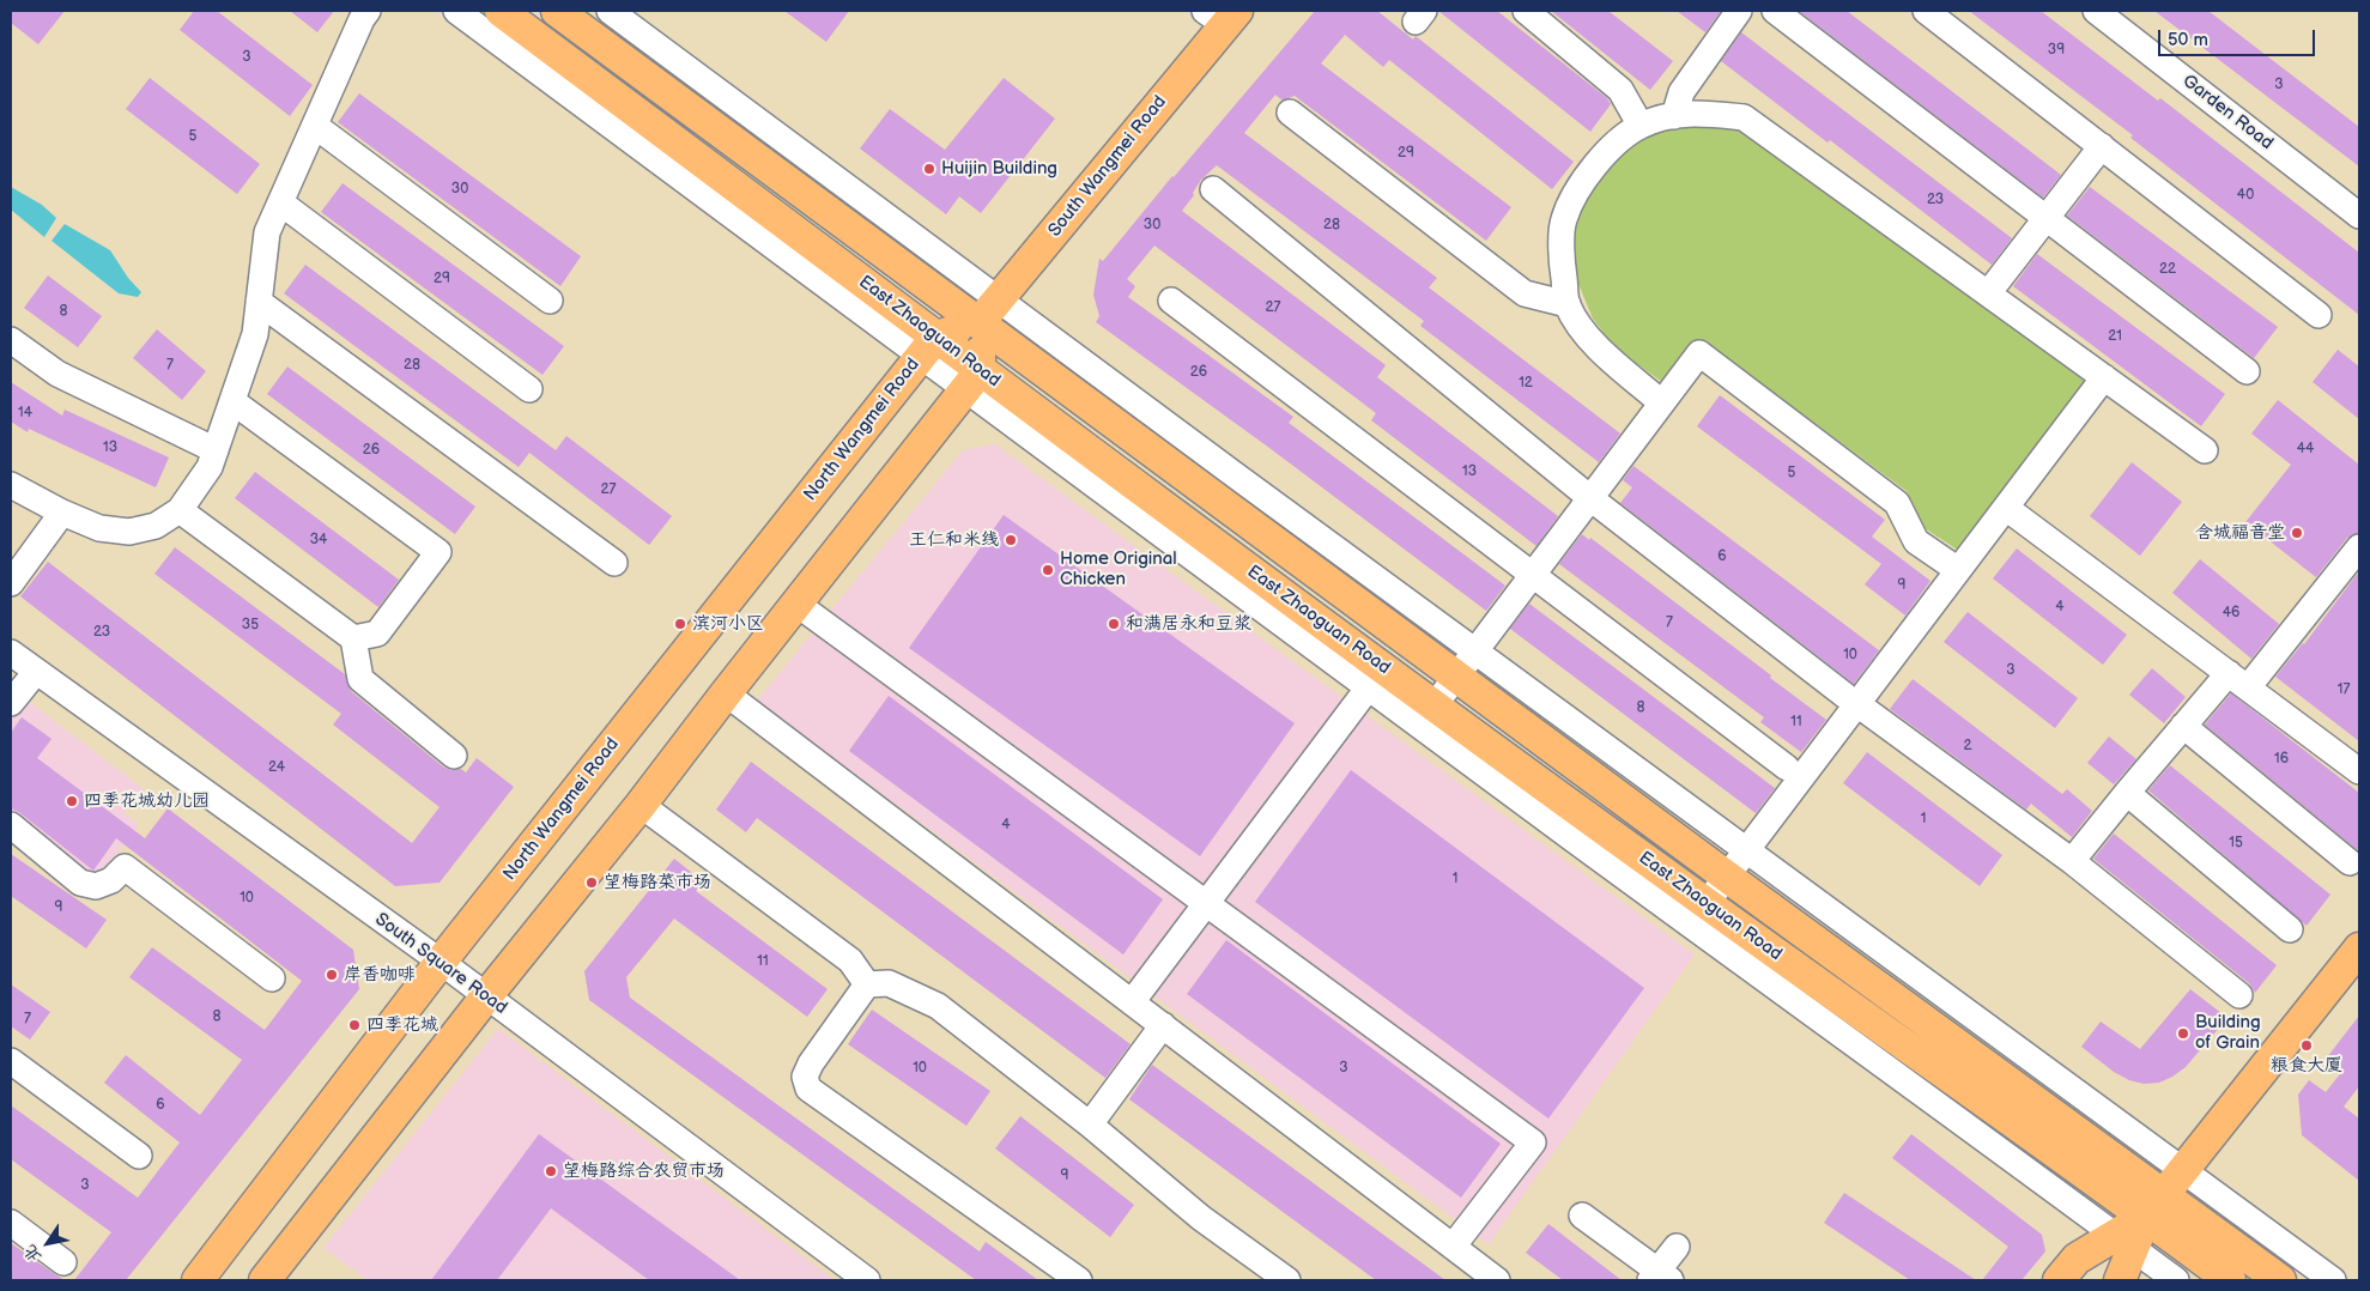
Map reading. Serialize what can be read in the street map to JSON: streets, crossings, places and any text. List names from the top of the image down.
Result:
{
  "streets": {
    "main road": ["South Wangmei Road", "East Zhaoguan Road", "North Wangmei Road"],
    "street": ["Garden Road", "South Square Road"]
  },
  "crossings": [
    ["South Wangmei Road", "East Zhaoguan Road"],
    ["East Zhaoguan Road", "North Wangmei Road"],
    ["North Wangmei Road", "South Square Road"]
  ],
  "places": [
    "Huijin Building",
    "含城福音堂",
    "王仁和米线",
    "Home Original Chicken",
    "滨河小区",
    "和满居永和豆浆",
    "四季花城幼儿园",
    "望梅路菜市场",
    "岸香咖啡",
    "四季花城",
    "Building of Grain",
    "粮食大厦",
    "望梅路综合农贸市场"
  ],
  "house_numbers": [
    "39",
    "3",
    "3",
    "5",
    "29",
    "30",
    "40",
    "23",
    "30",
    "28",
    "22",
    "29",
    "27",
    "8",
    "21",
    "7",
    "28",
    "26",
    "12",
    "14",
    "13",
    "44",
    "26",
    "13",
    "5",
    "27",
    "34",
    "6",
    "9",
    "4",
    "46",
    "7",
    "35",
    "23",
    "10",
    "3",
    "17",
    "8",
    "11",
    "2",
    "16",
    "24",
    "1",
    "4",
    "15",
    "1",
    "10",
    "9",
    "11",
    "8",
    "7",
    "10",
    "3",
    "6",
    "9",
    "3"
  ],
  "scale_bar": "50 m",
  "north": "bottom left"
}
